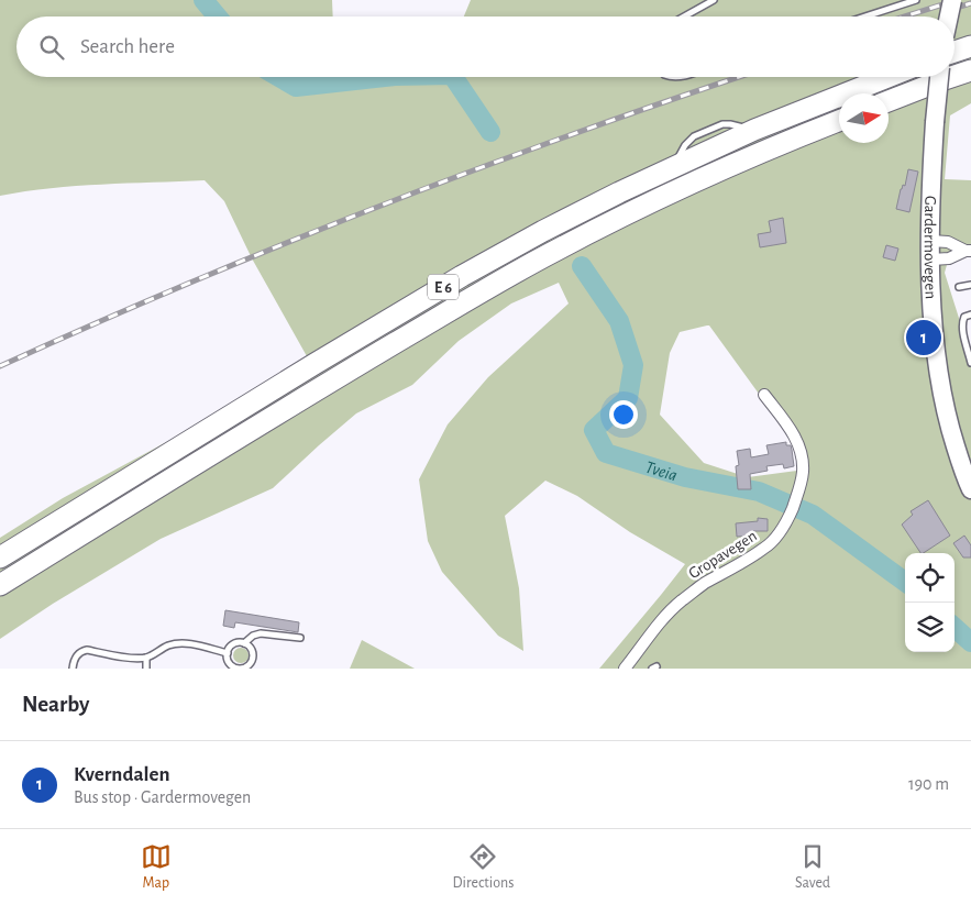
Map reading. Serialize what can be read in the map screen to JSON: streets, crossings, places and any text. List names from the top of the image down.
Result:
{
  "streets": {
    "highway": ["E 6"],
    "main road": ["Gardermovegen"],
    "street": ["Gropavegen"]
  },
  "water": ["Tveia"],
  "north": "right",
  "page": {
    "search": "Search here",
    "pins": "1",
    "heading": "Nearby",
    "list": [
      {
        "mark": "1",
        "name": "Kverndalen",
        "note": "Bus stop · Gardermovegen",
        "value": "190 m"
      }
    ],
    "nav": ["Map", "Directions", "Saved"]
  }
}
